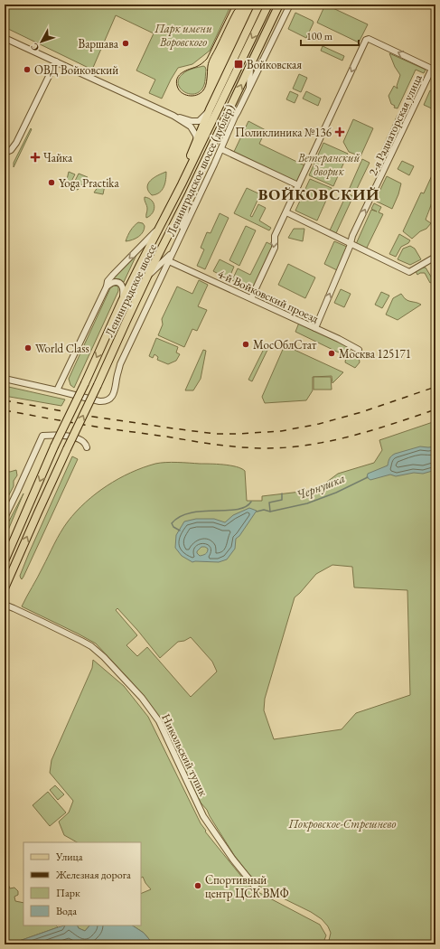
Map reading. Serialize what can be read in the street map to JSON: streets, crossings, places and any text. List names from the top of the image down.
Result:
{
  "streets": {
    "main road": ["Ленинградское шоссе (дублёр)", "Ленинградское шоссе"],
    "street": ["2-я Радиаторская улица", "4-й Войковский проезд", "Никольский тупик"]
  },
  "crossings": [
    ["2-я Радиаторская улица", "4-й Войковский проезд"],
    ["Ленинградское шоссе (дублёр)", "Ленинградское шоссе"],
    ["Ленинградское шоссе (дублёр)", "4-й Войковский проезд"]
  ],
  "one_way": ["2-я Радиаторская улица"],
  "districts": ["ВОЙКОВСКИЙ"],
  "water": ["Чернушка"],
  "parks": ["Парк имени Воровского", "Ветеранский дворик", "Покровское-Стрешнево"],
  "places": {
    "other": [
      "Варшава",
      "ОВД Войковский",
      "Yoga Practika",
      "МосОблСтат",
      "World Class",
      "Москва 125171",
      "Спортивный центр ЦСК ВМФ"
    ],
    "transit": ["Войковская"],
    "health": ["Поликлиника №136", "Чайка"]
  },
  "legend": [
    "Улица",
    "Железная дорога",
    "Парк",
    "Вода"
  ],
  "scale_bar": "100 m",
  "north": "bottom left"
}
